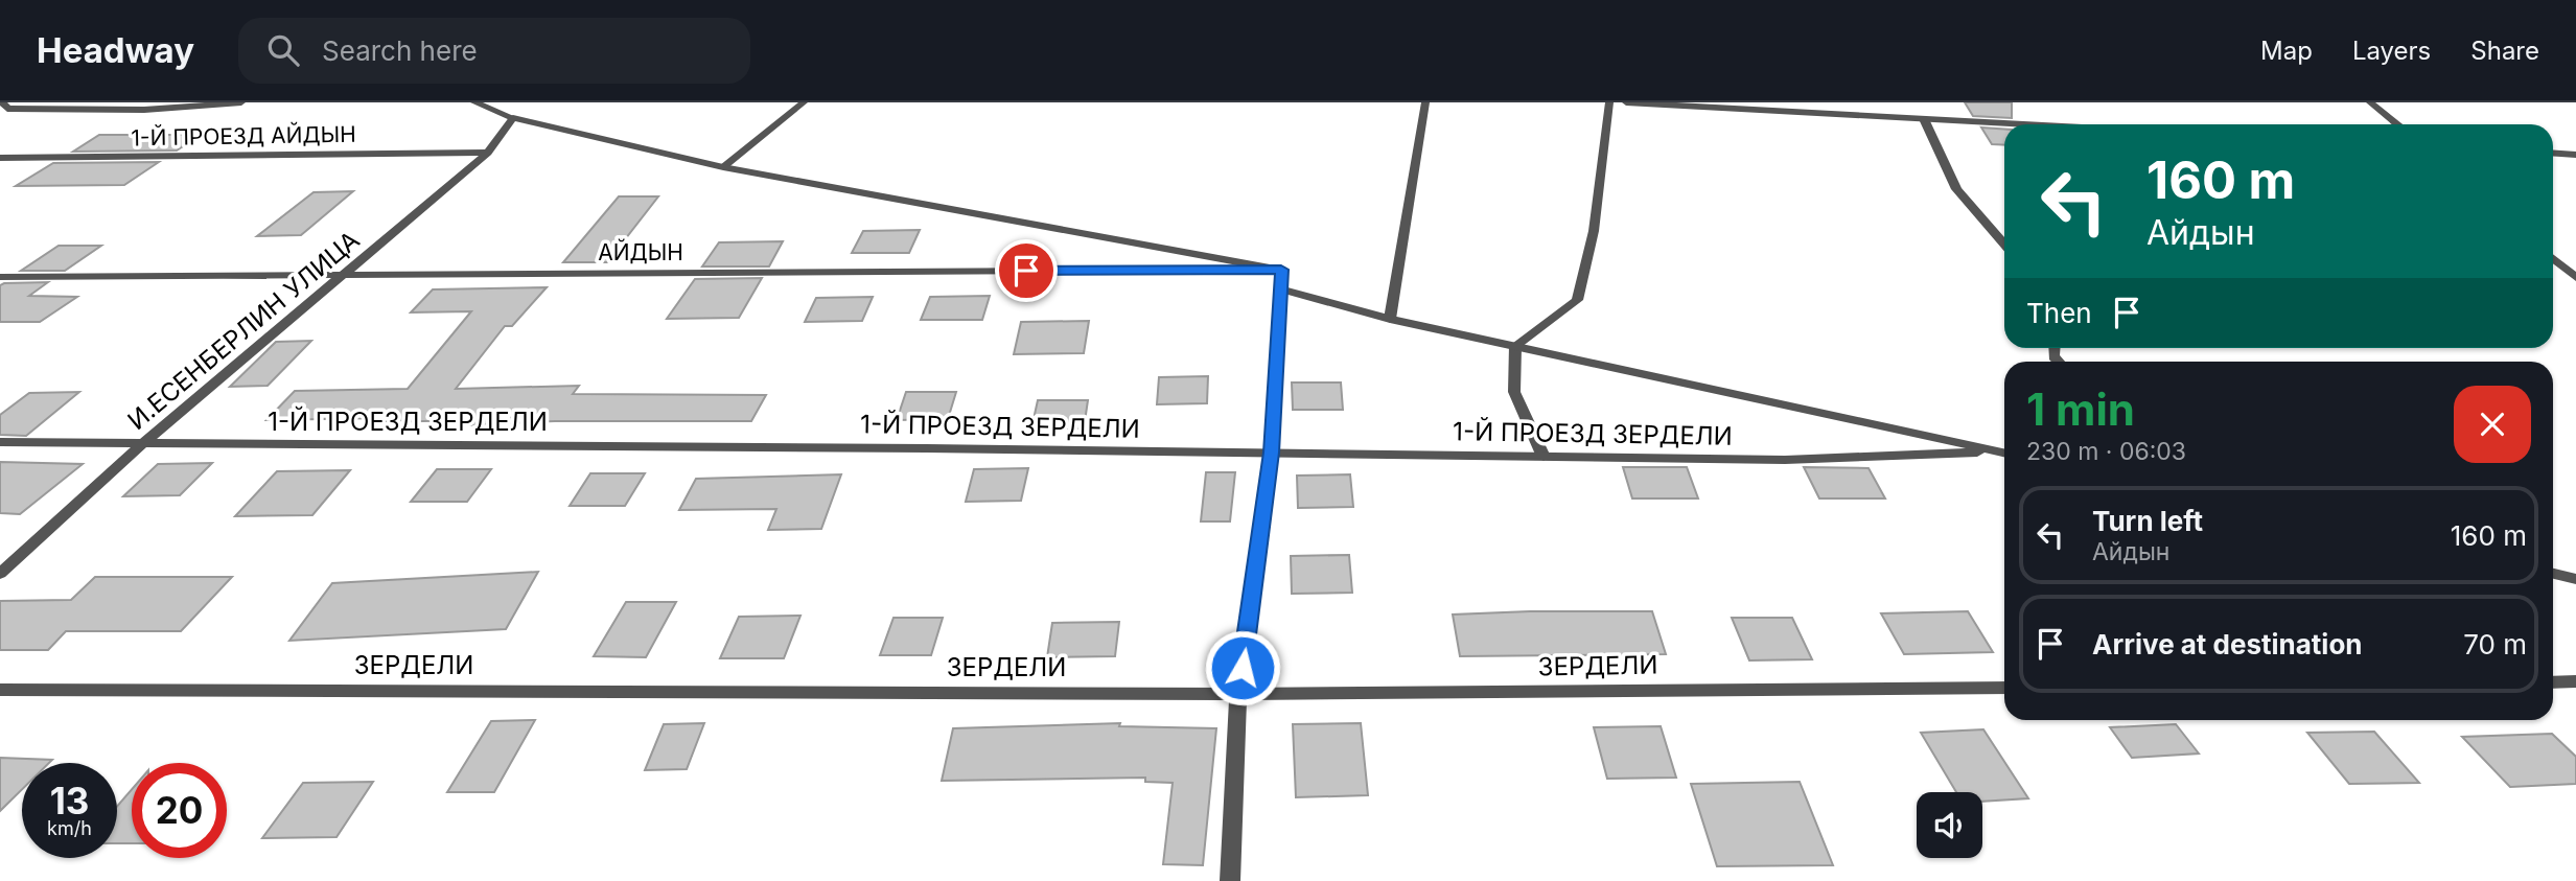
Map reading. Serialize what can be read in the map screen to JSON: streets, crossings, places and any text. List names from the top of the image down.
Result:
{
  "streets": {
    "street": [
      "1-Й ПРОЕЗД АЙДЫН",
      "АЙДЫН",
      "И.ЕСЕНБЕРЛИН УЛИЦА",
      "1-Й ПРОЕЗД ЗЕРДЕЛИ",
      "ЗЕРДЕЛИ"
    ]
  },
  "crossings": [
    ["1-Й ПРОЕЗД АЙДЫН", "И.ЕСЕНБЕРЛИН УЛИЦА"],
    ["АЙДЫН", "И.ЕСЕНБЕРЛИН УЛИЦА"],
    ["И.ЕСЕНБЕРЛИН УЛИЦА", "1-Й ПРОЕЗД ЗЕРДЕЛИ"]
  ],
  "page": {
    "header": "Headway",
    "search": "Search here",
    "nav": ["Map", "Layers", "Share"],
    "turn": ["160 m", "Айдын"],
    "then": "Then",
    "heading": ["1 min", "230 m · 06:03"],
    "list": [
      {
        "name": "Turn left",
        "note": "Айдын",
        "value": "160 m"
      },
      {
        "name": "Arrive at destination",
        "value": "70 m"
      }
    ],
    "speed": "13 km/h",
    "limit": "20"
  }
}
